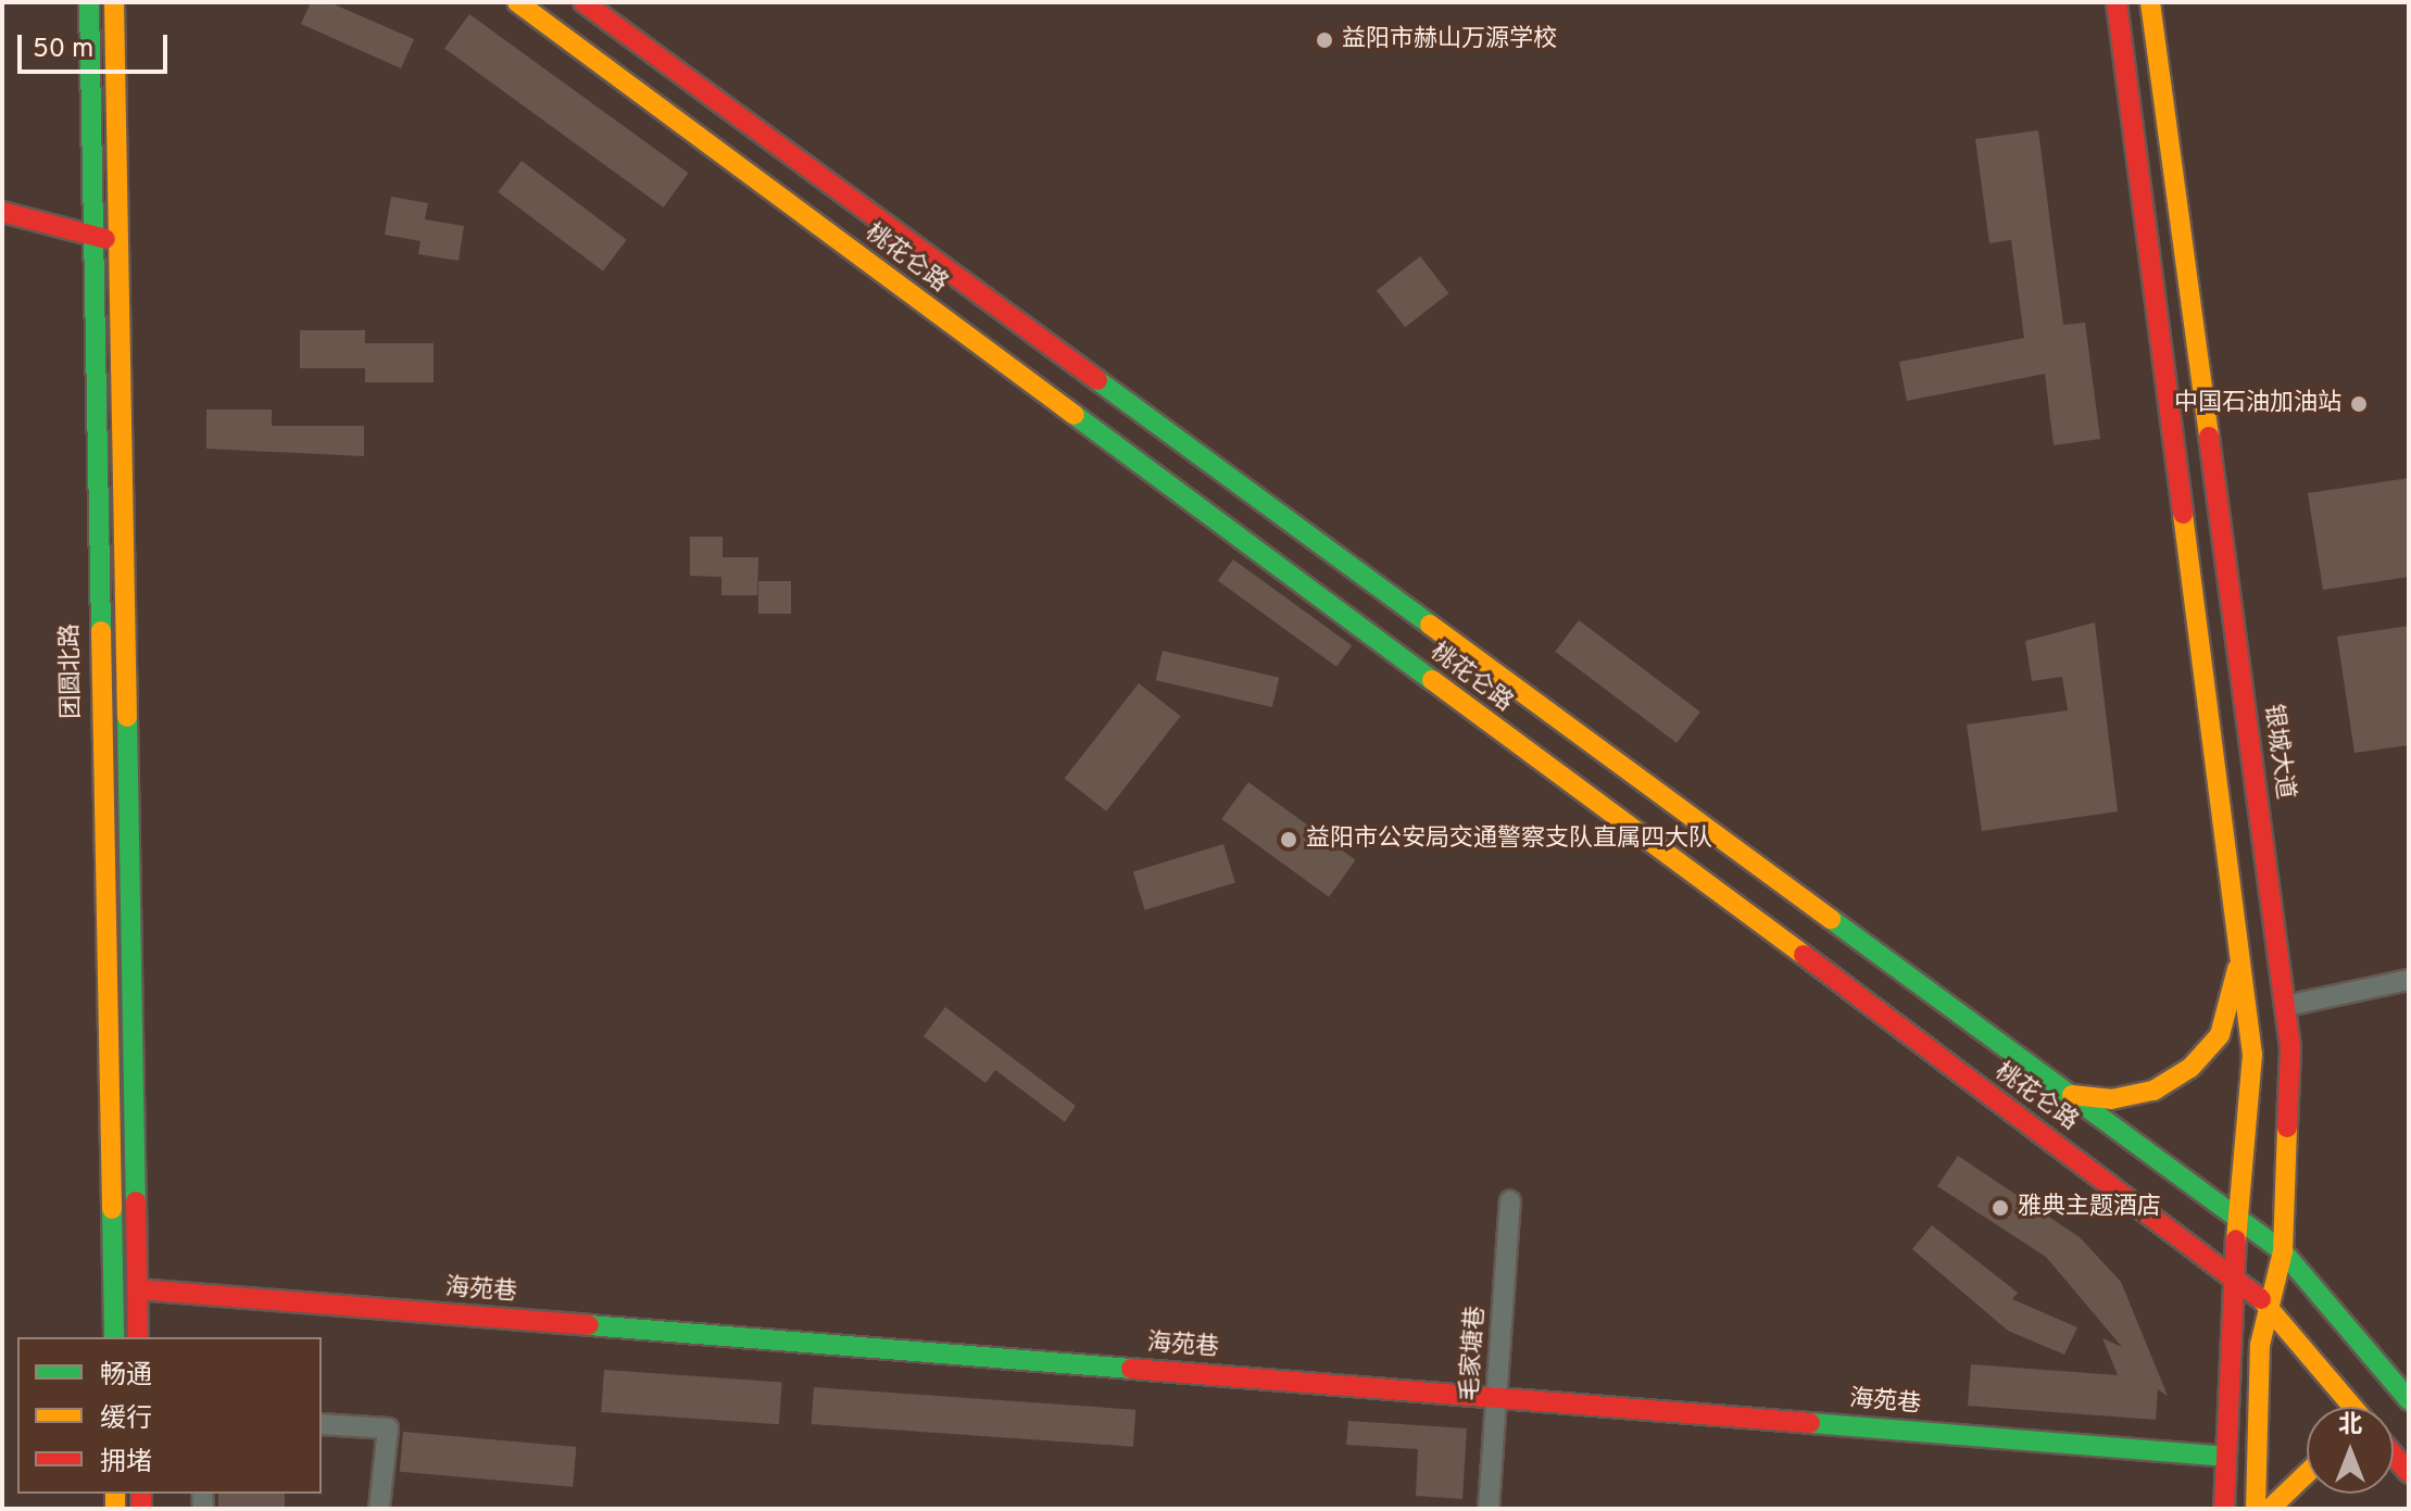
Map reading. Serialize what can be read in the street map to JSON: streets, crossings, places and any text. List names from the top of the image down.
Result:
{
  "streets": {
    "main road": [
      "桃花仑路",
      "团圆北路",
      "银城大道",
      "海苑巷"
    ],
    "street": ["毛家塘巷"]
  },
  "crossings": [
    ["桃花仑路", "银城大道"],
    ["海苑巷", "毛家塘巷"]
  ],
  "places": [
    "益阳市赫山万源学校",
    "中国石油加油站",
    "益阳市公安局交通警察支队直属四大队",
    "雅典主题酒店"
  ],
  "legend": ["畅通", "缓行", "拥堵"],
  "scale_bar": "50 m",
  "north": "top"
}
